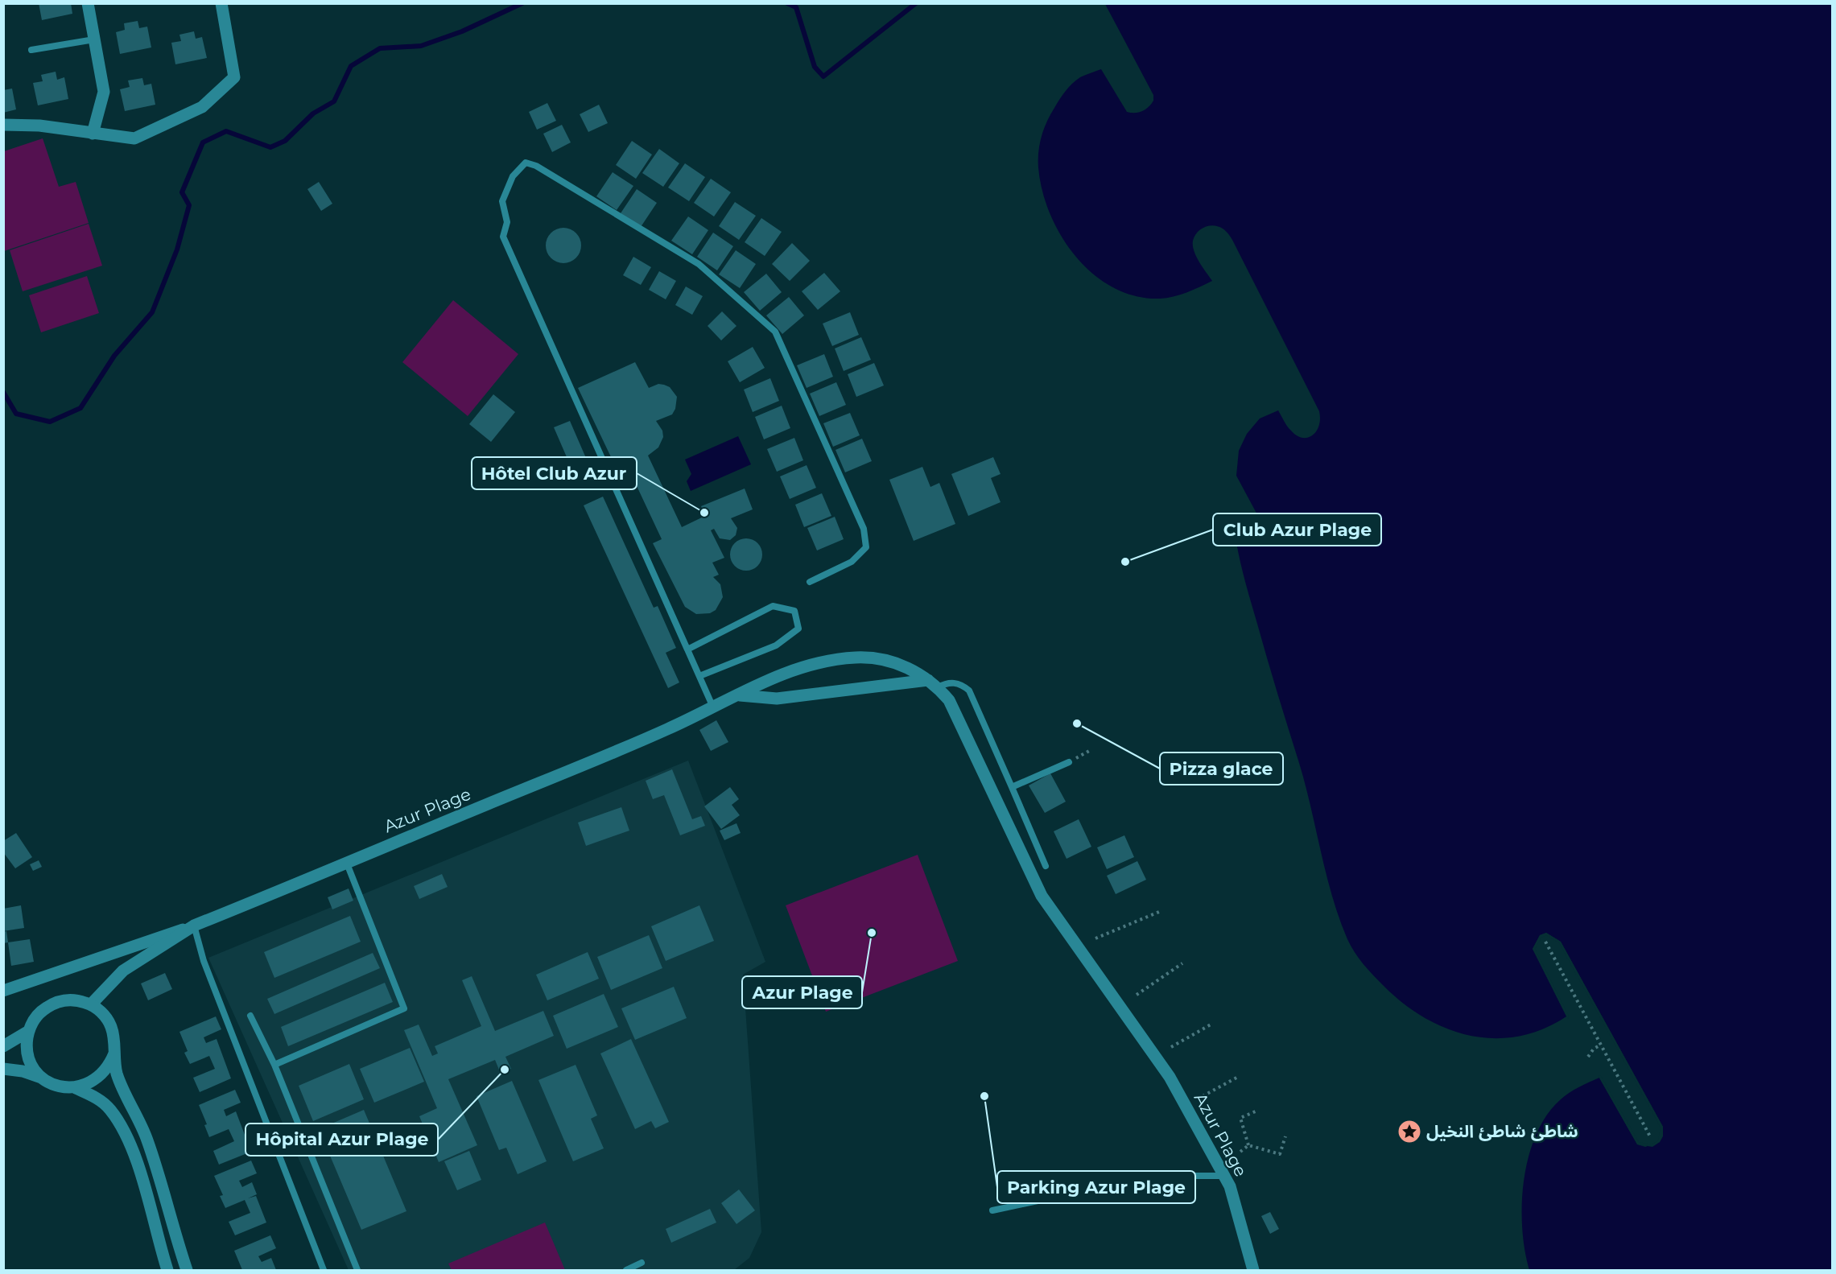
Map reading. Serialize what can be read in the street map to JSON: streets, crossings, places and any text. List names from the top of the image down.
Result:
{
  "streets": {
    "street": ["Azur Plage"]
  },
  "places": {
    "other": [
      "Hôtel Club Azur",
      "Club Azur Plage",
      "Pizza glace",
      "Azur Plage",
      "Hôpital Azur Plage",
      "Parking Azur Plage"
    ],
    "place": ["شاطئ شاطئ النخيل"]
  }
}
